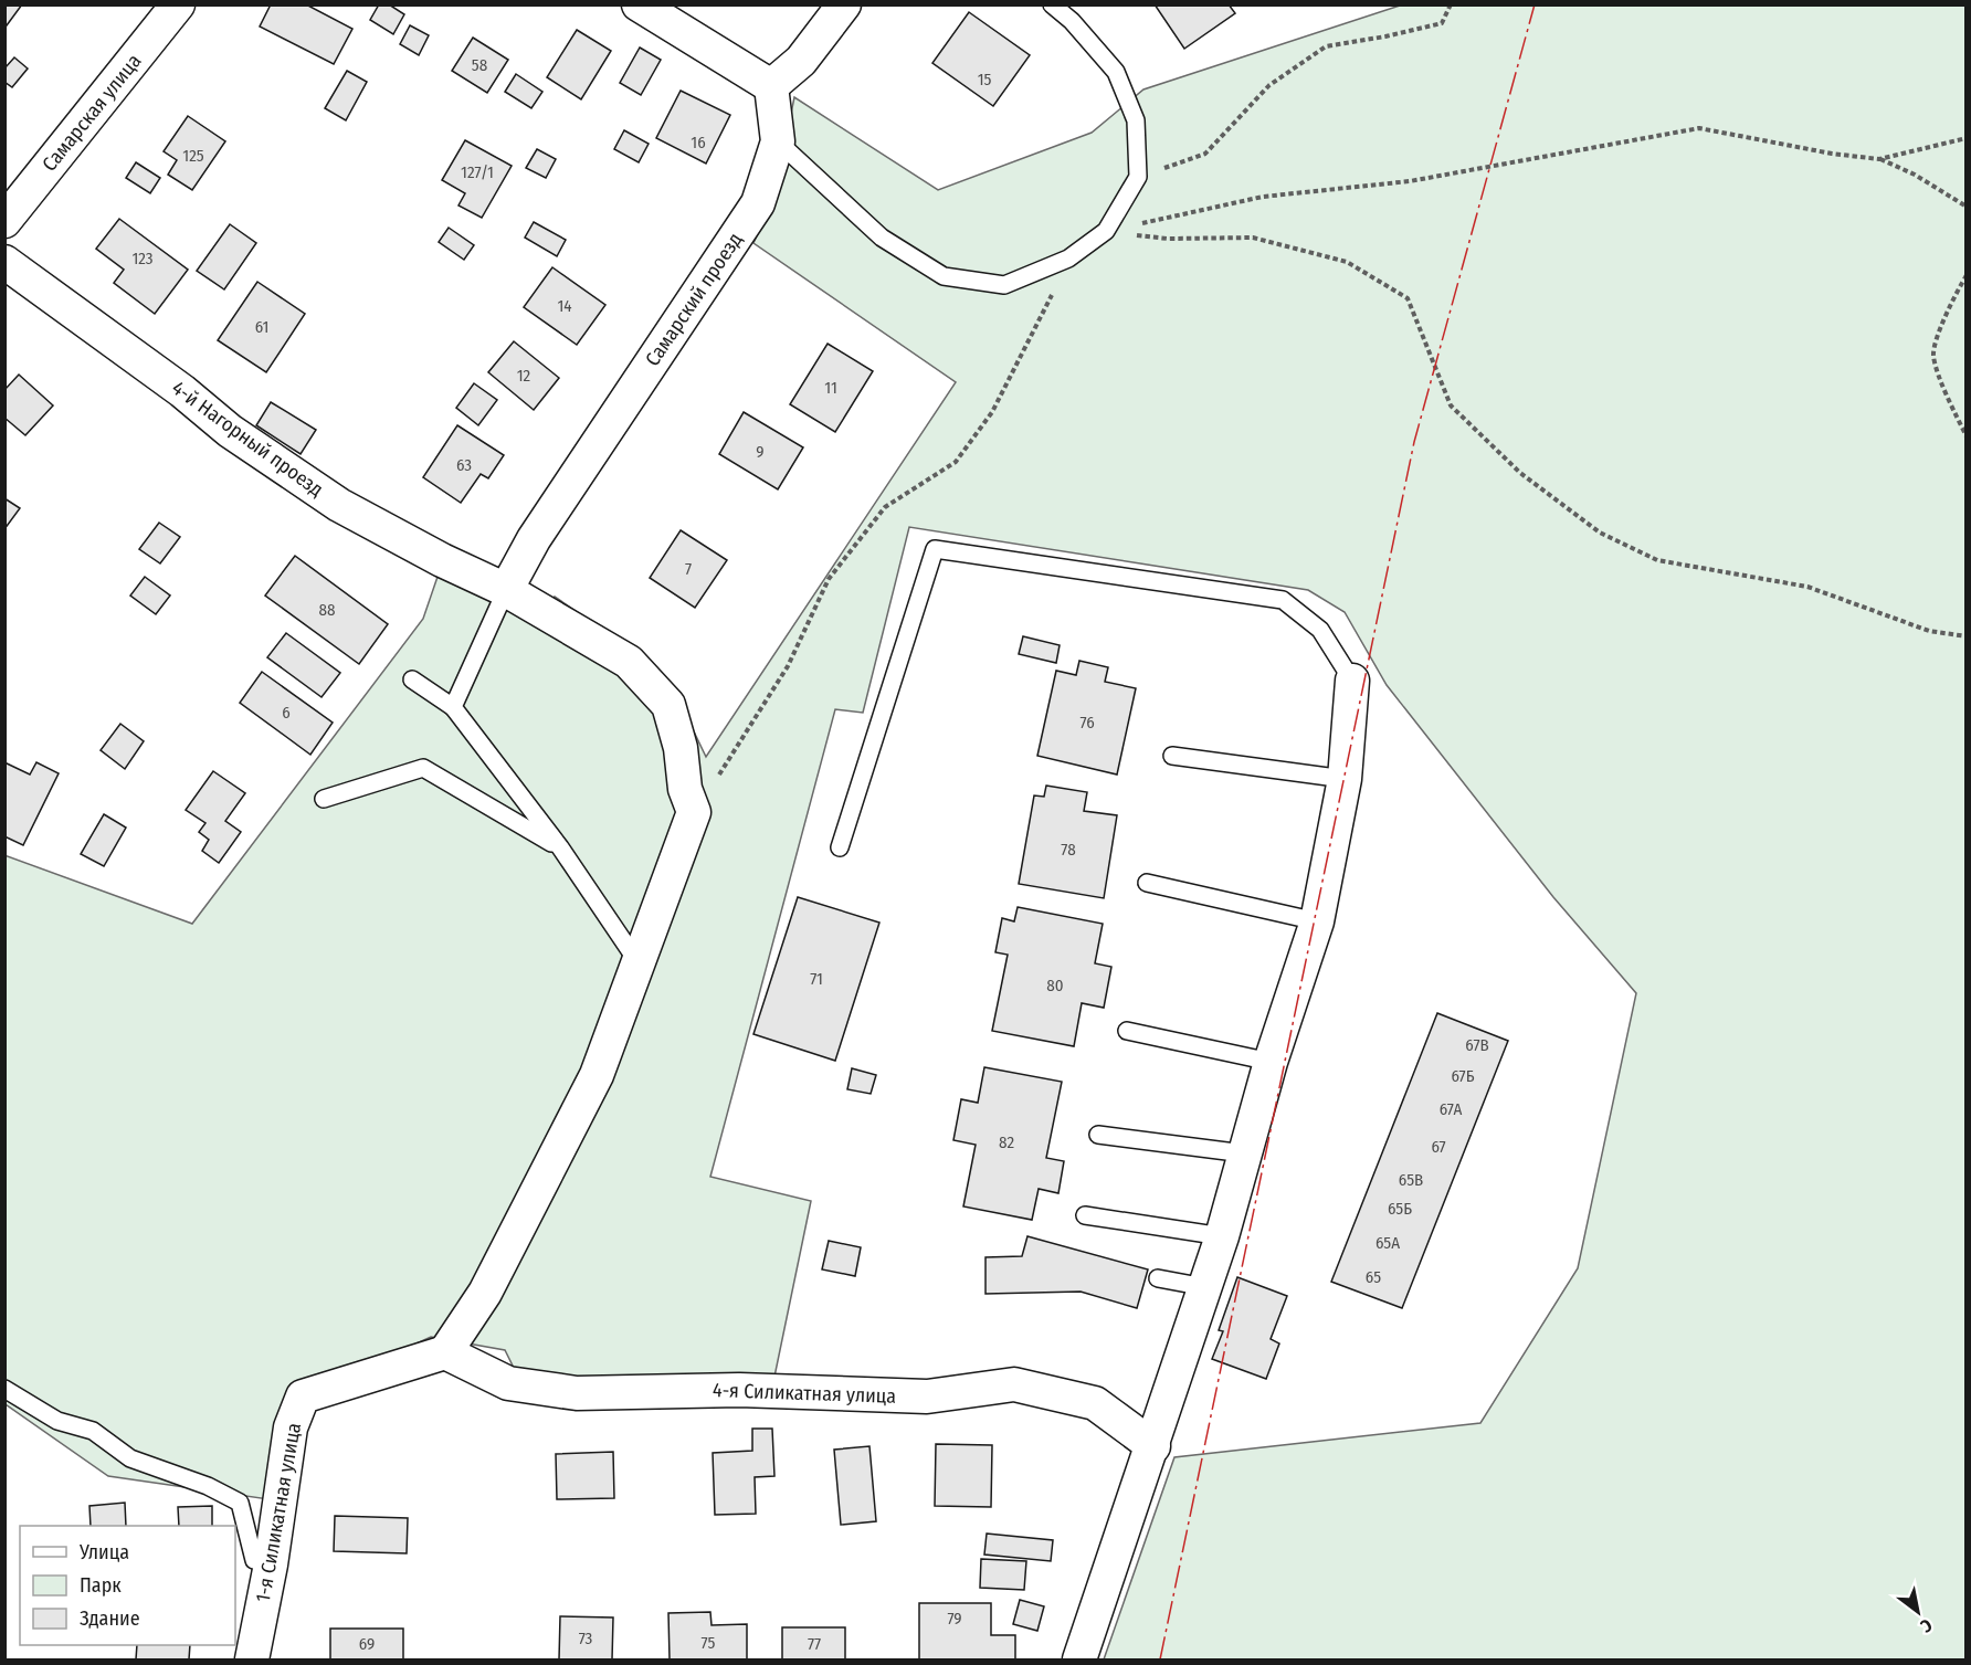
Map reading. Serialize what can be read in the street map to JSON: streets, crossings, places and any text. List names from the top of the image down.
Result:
{
  "streets": {
    "street": [
      "Самарская улица",
      "Самарский проезд",
      "4-й Нагорный проезд",
      "4-я Силикатная улица",
      "1-я Силикатная улица"
    ]
  },
  "crossings": [
    ["Самарский проезд", "4-й Нагорный проезд"],
    ["4-я Силикатная улица", "1-я Силикатная улица"]
  ],
  "house_numbers": [
    "58",
    "15",
    "16",
    "125",
    "127/1",
    "123",
    "14",
    "61",
    "12",
    "11",
    "9",
    "63",
    "7",
    "88",
    "6",
    "76",
    "78",
    "71",
    "80",
    "67В",
    "67Б",
    "67А",
    "82",
    "67",
    "65В",
    "65Б",
    "65А",
    "65",
    "79",
    "73",
    "75",
    "69",
    "77"
  ],
  "legend": ["Улица", "Парк", "Здание"],
  "north": "bottom right"
}
